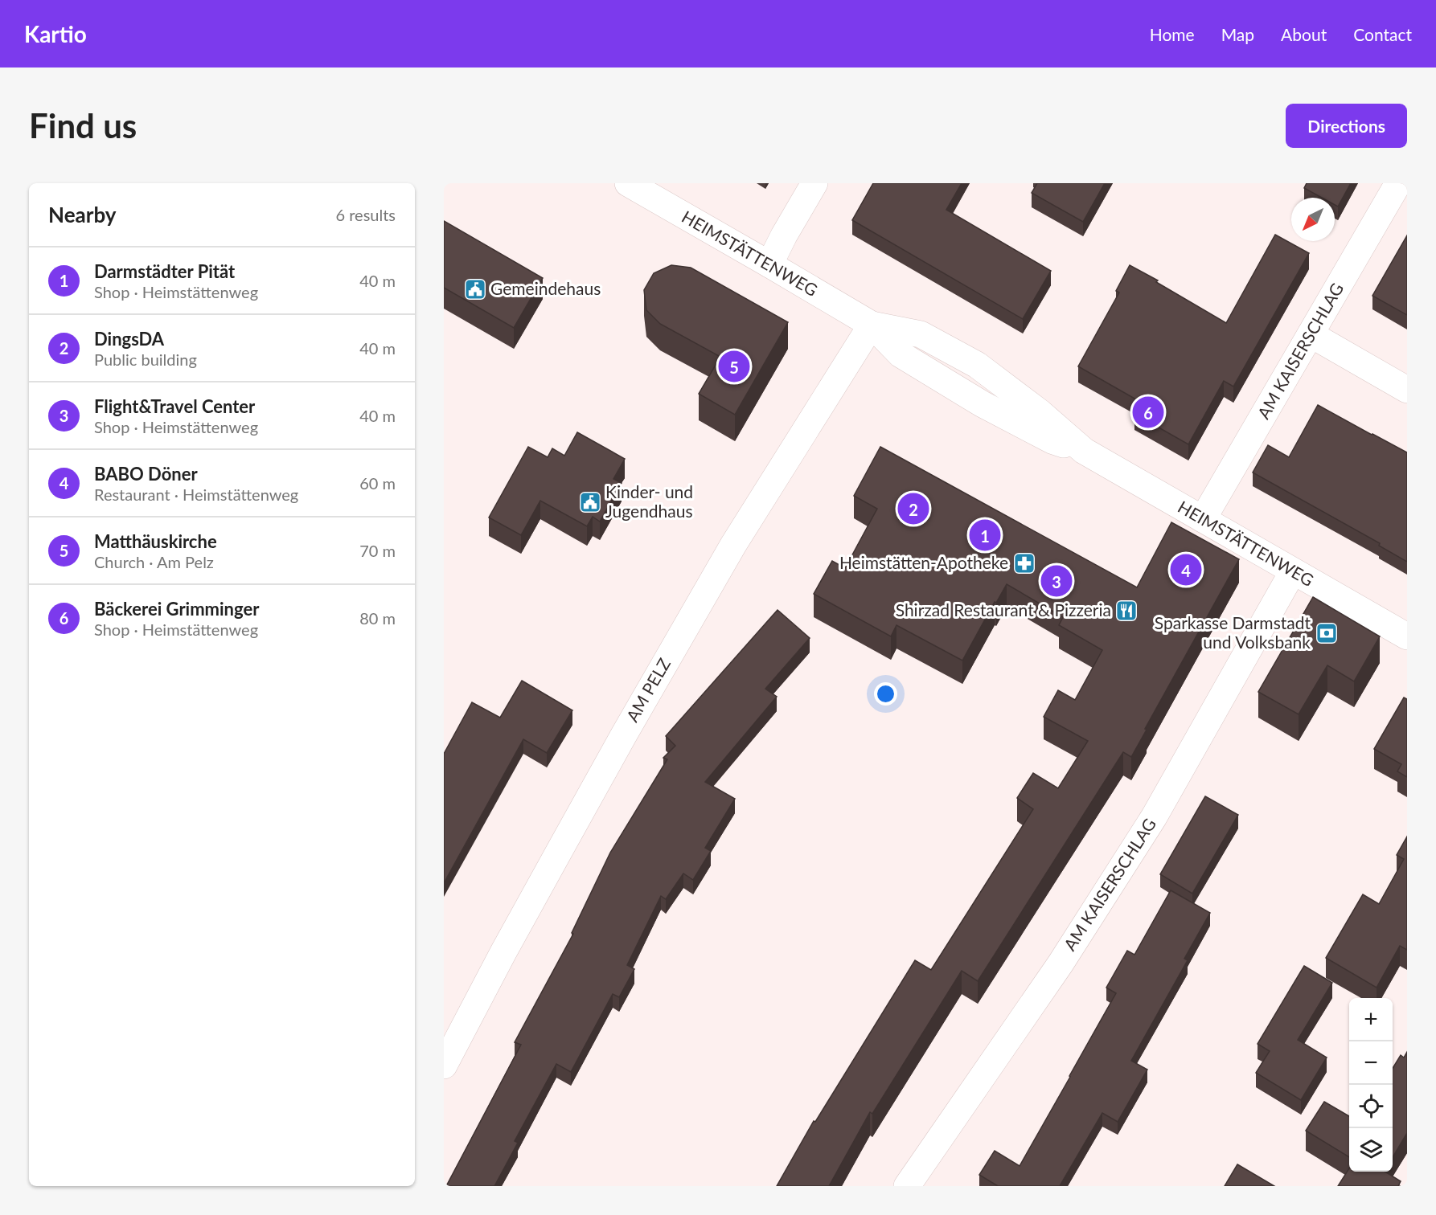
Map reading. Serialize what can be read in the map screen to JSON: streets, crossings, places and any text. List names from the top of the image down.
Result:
{
  "streets": {
    "street": ["HEIMSTÄTTENWEG", "AM KAISERSCHLAG", "AM PELZ"]
  },
  "crossings": [
    ["HEIMSTÄTTENWEG", "AM KAISERSCHLAG"],
    ["HEIMSTÄTTENWEG", "AM PELZ"]
  ],
  "places": {
    "public building": ["Gemeindehaus", "Kinder- und Jugendhaus"],
    "pharmacy": ["Heimstätten-Apotheke"],
    "restaurant": ["Shirzad Restaurant & Pizzeria"],
    "bank": ["Sparkasse Darmstadt und Volksbank"]
  },
  "north": "bottom left",
  "page": {
    "header": "Kartio",
    "nav": [
      "Home",
      "Map",
      "About",
      "Contact"
    ],
    "buttons": "Directions",
    "title": "Find us",
    "heading": ["Nearby", "6 results"],
    "list": [
      {
        "mark": "1",
        "name": "Darmstädter Pität",
        "note": "Shop · Heimstättenweg",
        "value": "40 m"
      },
      {
        "mark": "2",
        "name": "DingsDA",
        "note": "Public building",
        "value": "40 m"
      },
      {
        "mark": "3",
        "name": "Flight&Travel Center",
        "note": "Shop · Heimstättenweg",
        "value": "40 m"
      },
      {
        "mark": "4",
        "name": "BABO Döner",
        "note": "Restaurant · Heimstättenweg",
        "value": "60 m"
      },
      {
        "mark": "5",
        "name": "Matthäuskirche",
        "note": "Church · Am Pelz",
        "value": "70 m"
      },
      {
        "mark": "6",
        "name": "Bäckerei Grimminger",
        "note": "Shop · Heimstättenweg",
        "value": "80 m"
      }
    ],
    "pins": [
      "5",
      "6",
      "2",
      "1",
      "4",
      "3"
    ],
    "map_buttons": ["+", "−"]
  }
}
